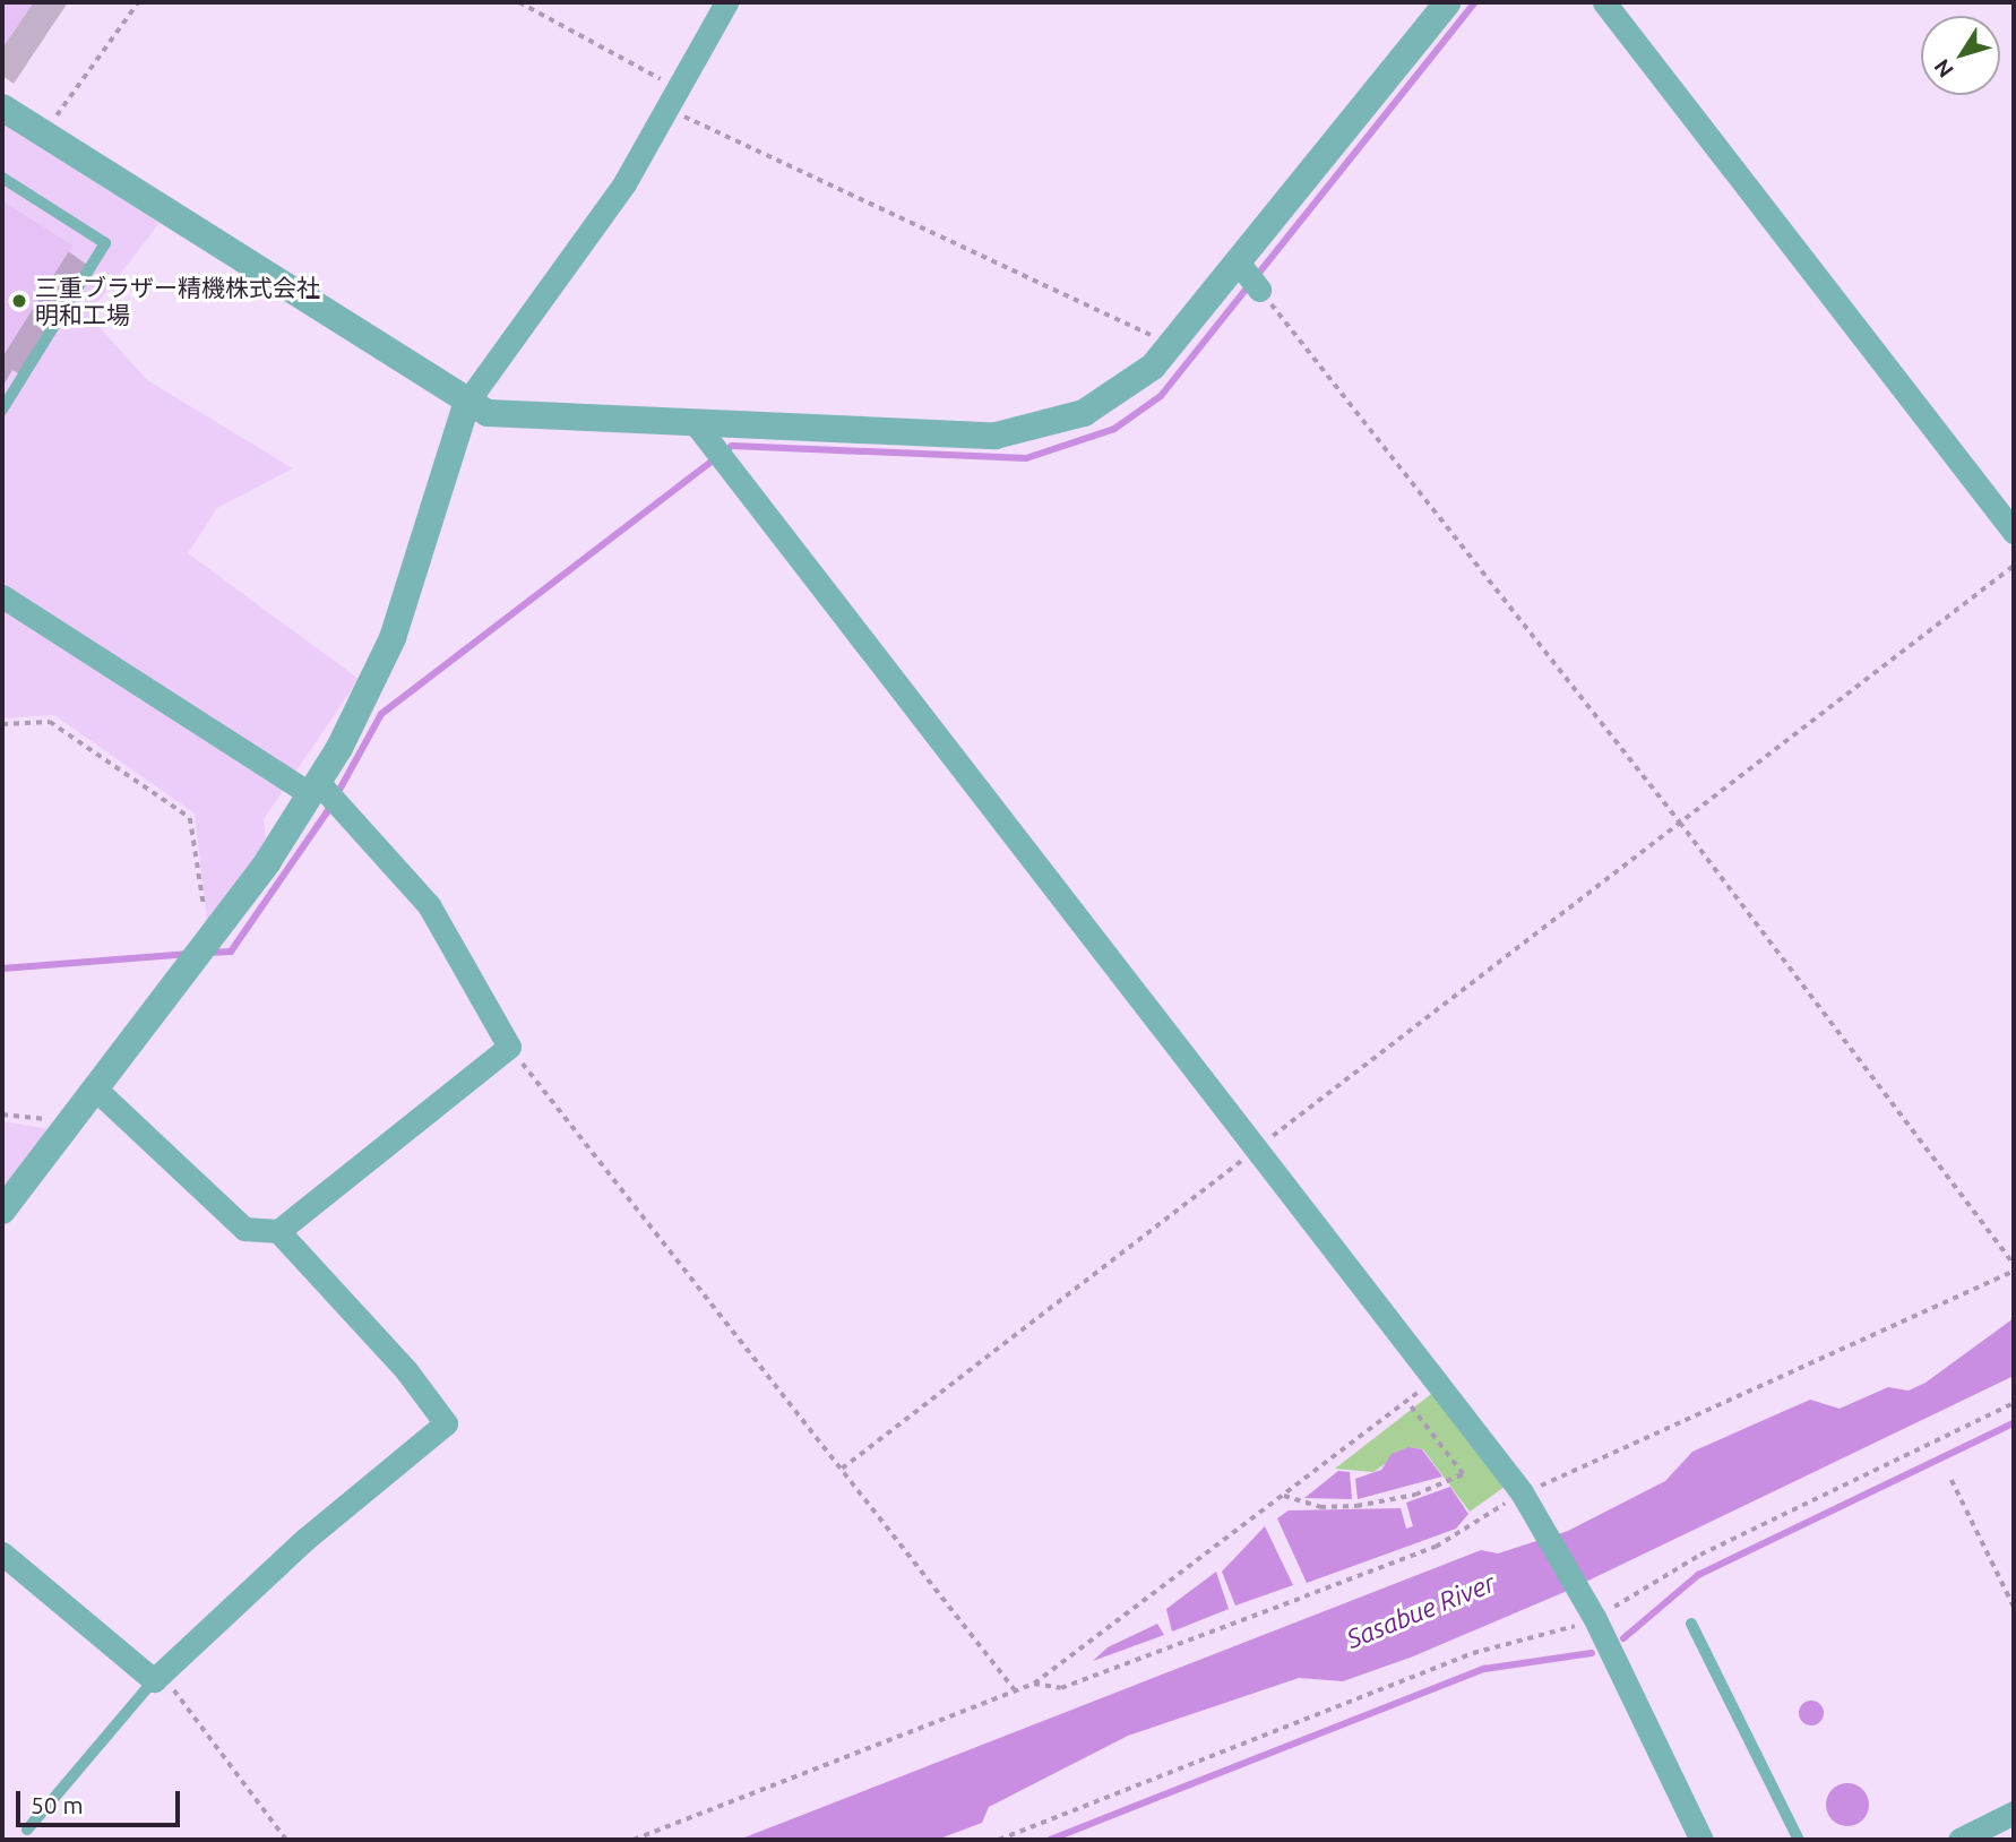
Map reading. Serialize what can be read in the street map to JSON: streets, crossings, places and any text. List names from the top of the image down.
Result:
{
  "water": ["Sasabue River"],
  "places": ["三重ブラザー精機株式会社 明和工場"],
  "scale_bar": "50 m",
  "north": "bottom left"
}
